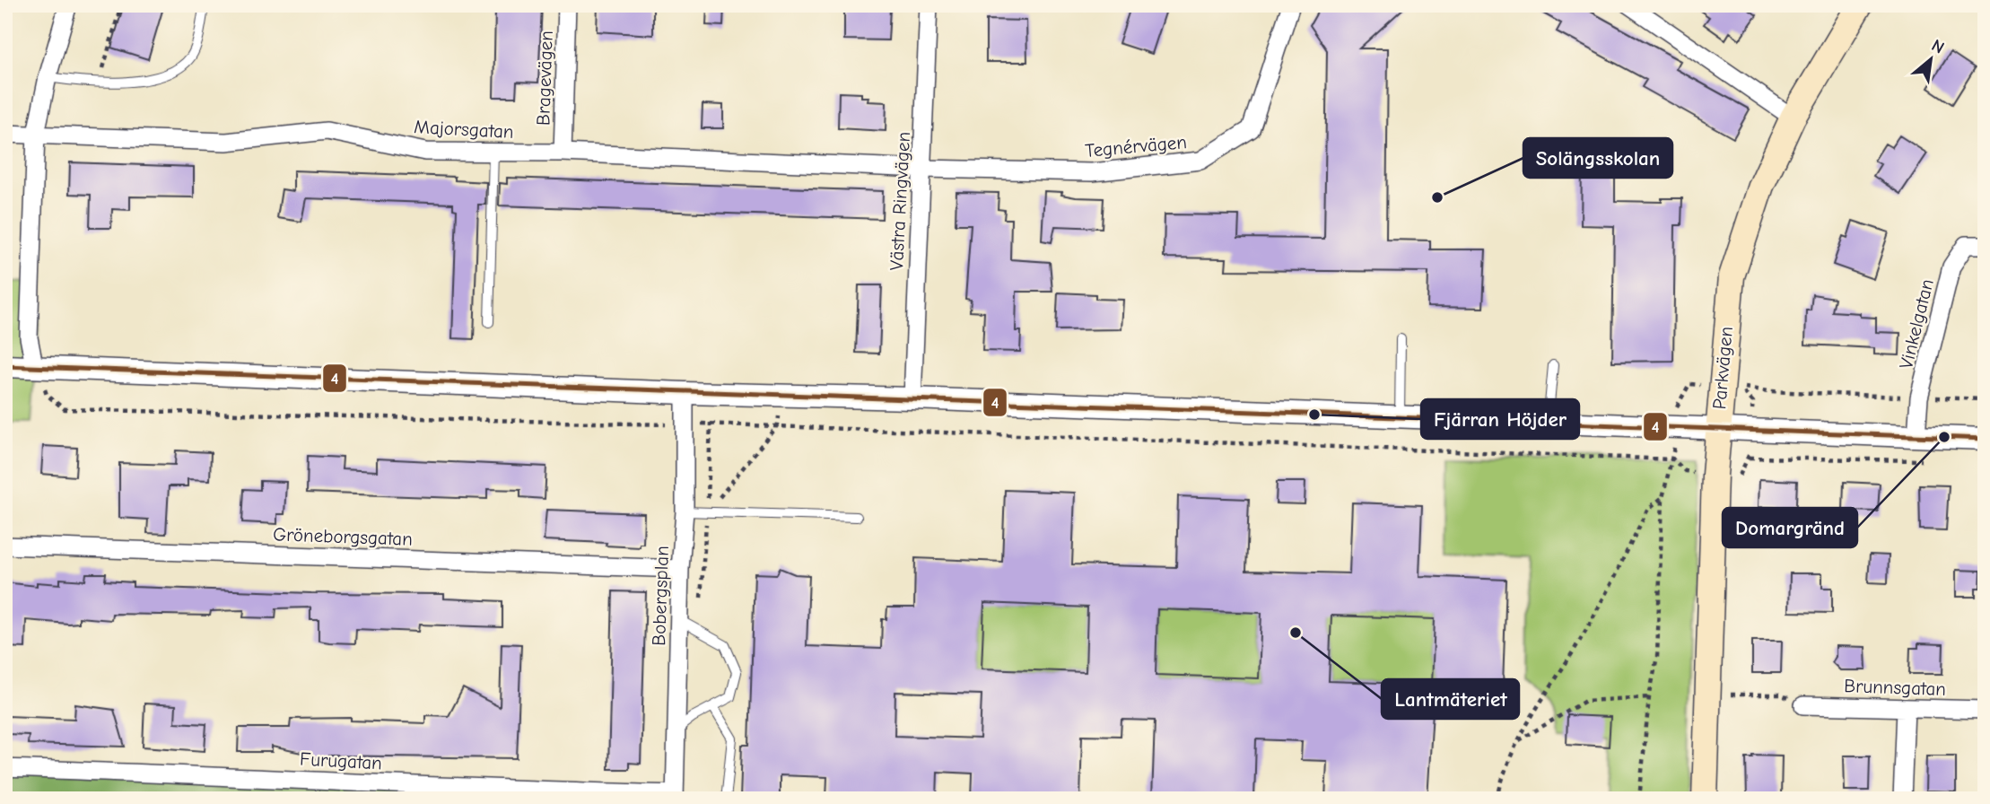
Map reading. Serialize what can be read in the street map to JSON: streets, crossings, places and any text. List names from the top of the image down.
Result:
{
  "streets": {
    "main road": ["Parkvägen"],
    "street": [
      "Bragevägen",
      "Majorsgatan",
      "Tegnérvägen",
      "Västra Ringvägen",
      "Vinkelgatan",
      "Gröneborgsgatan",
      "Bobergsplan",
      "Brunnsgatan",
      "Furugatan"
    ]
  },
  "crossings": [
    ["Bragevägen", "Majorsgatan"],
    ["Majorsgatan", "Tegnérvägen"],
    ["Majorsgatan", "Västra Ringvägen"],
    ["Tegnérvägen", "Västra Ringvägen"],
    ["Gröneborgsgatan", "Bobergsplan"],
    ["Bobergsplan", "Furugatan"]
  ],
  "places": [
    "Solängsskolan",
    "Fjärran Höjder",
    "Domargränd",
    "Lantmäteriet"
  ],
  "lines": ["transit line 4"],
  "north": "top right"
}
